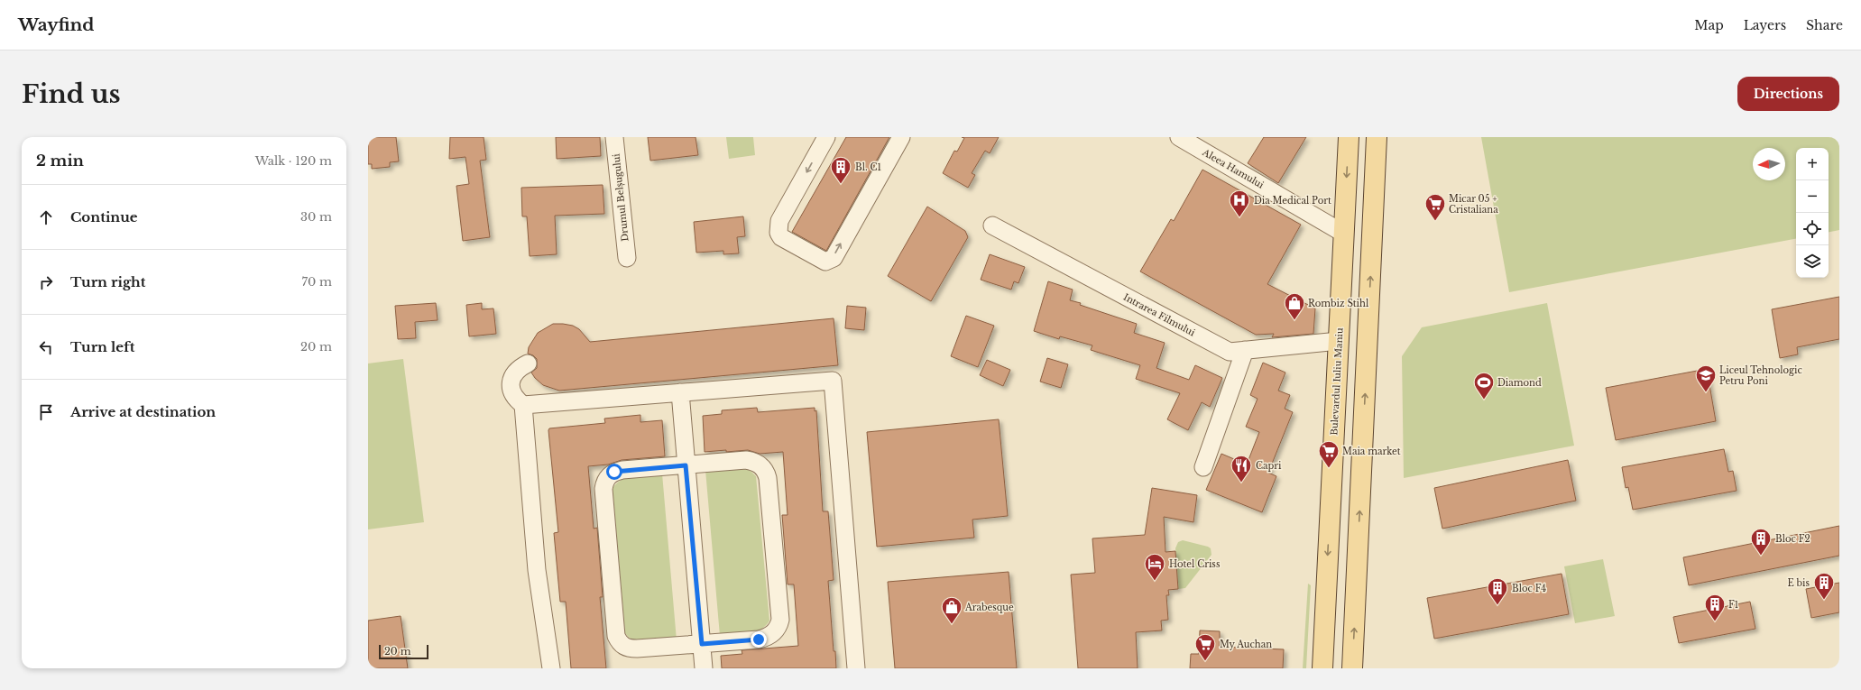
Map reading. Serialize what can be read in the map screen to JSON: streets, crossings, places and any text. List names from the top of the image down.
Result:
{
  "streets": {
    "main road": ["Bulevardul Iuliu Maniu"],
    "street": ["Aleea Hamului", "Drumul Belșugului", "Intrarea Filmului"]
  },
  "crossings": [
    ["Aleea Hamului", "Bulevardul Iuliu Maniu"],
    ["Intrarea Filmului", "Bulevardul Iuliu Maniu"]
  ],
  "places": {
    "building": [
      "Bl. C1",
      "Bloc F2",
      "E bis",
      "Bloc F4",
      "F1"
    ],
    "hospital": ["Dia Medical Port"],
    "supermarket": ["Micar 05 + Cristaliana", "Maia market", "My Auchan"],
    "shop": ["Rombiz Stihl", "Arabesque"],
    "school or university": ["Liceul Tehnologic Petru Poni"],
    "sports": ["Diamond"],
    "restaurant": ["Capri"],
    "hotel": ["Hotel Criss"]
  },
  "scale_bar": "20 m",
  "north": "left",
  "page": {
    "header": "Wayfind",
    "nav": ["Map", "Layers", "Share"],
    "buttons": "Directions",
    "title": "Find us",
    "heading": ["2 min", "Walk · 120 m"],
    "map_buttons": ["+", "−"],
    "list": [
      ["Continue", "30 m"],
      ["Turn right", "70 m"],
      ["Turn left", "20 m"],
      "Arrive at destination"
    ],
    "scale": "20 m"
  }
}
